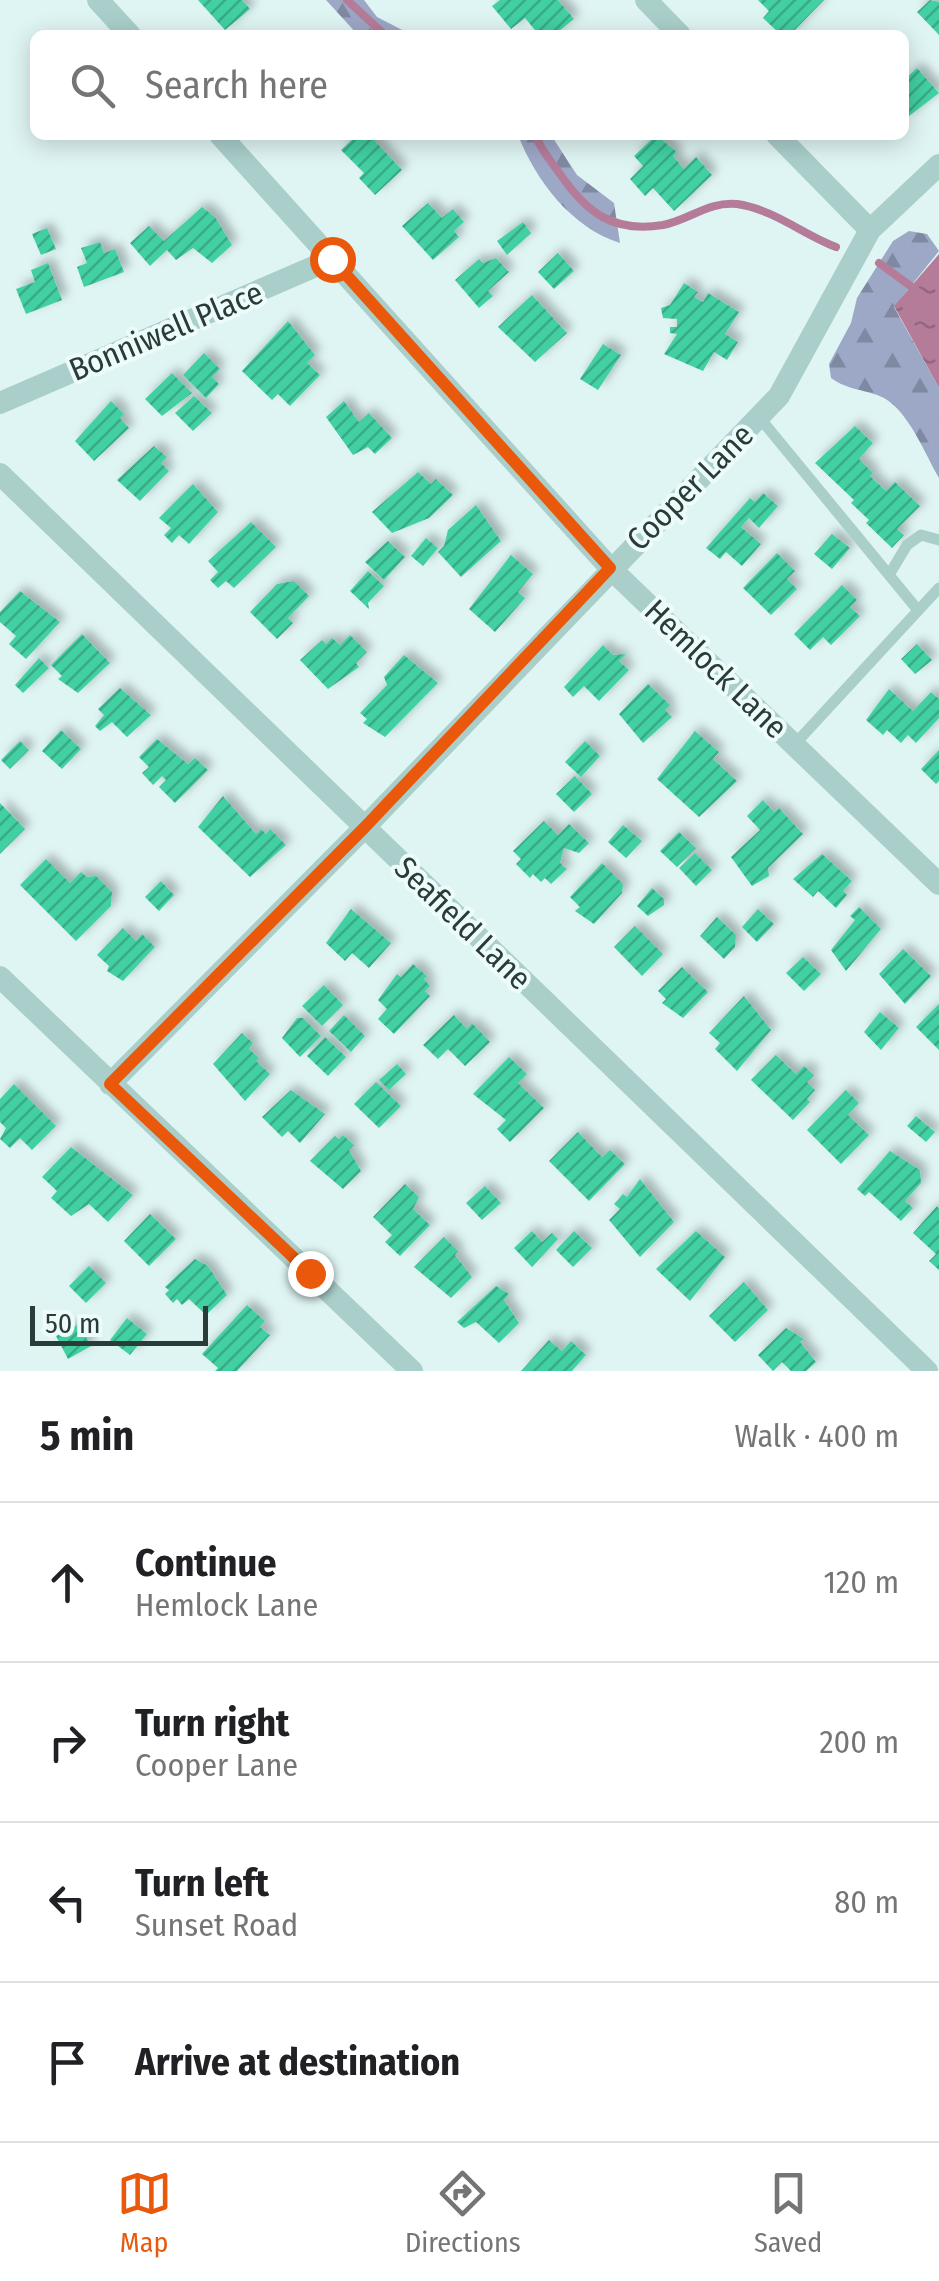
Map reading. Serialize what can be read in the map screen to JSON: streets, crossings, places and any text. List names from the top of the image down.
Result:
{
  "streets": {
    "street": [
      "Bonniwell Place",
      "Cooper Lane",
      "Hemlock Lane",
      "Seafield Lane"
    ]
  },
  "crossings": [
    ["Bonniwell Place", "Hemlock Lane"],
    ["Cooper Lane", "Hemlock Lane"],
    ["Cooper Lane", "Seafield Lane"]
  ],
  "scale_bar": "50 m",
  "page": {
    "search": "Search here",
    "scale": "50 m",
    "heading": ["5 min", "Walk · 400 m"],
    "list": [
      ["Continue", "Hemlock Lane", "120 m"],
      ["Turn right", "Cooper Lane", "200 m"],
      ["Turn left", "Sunset Road", "80 m"],
      "Arrive at destination"
    ],
    "nav": ["Map", "Directions", "Saved"]
  }
}
